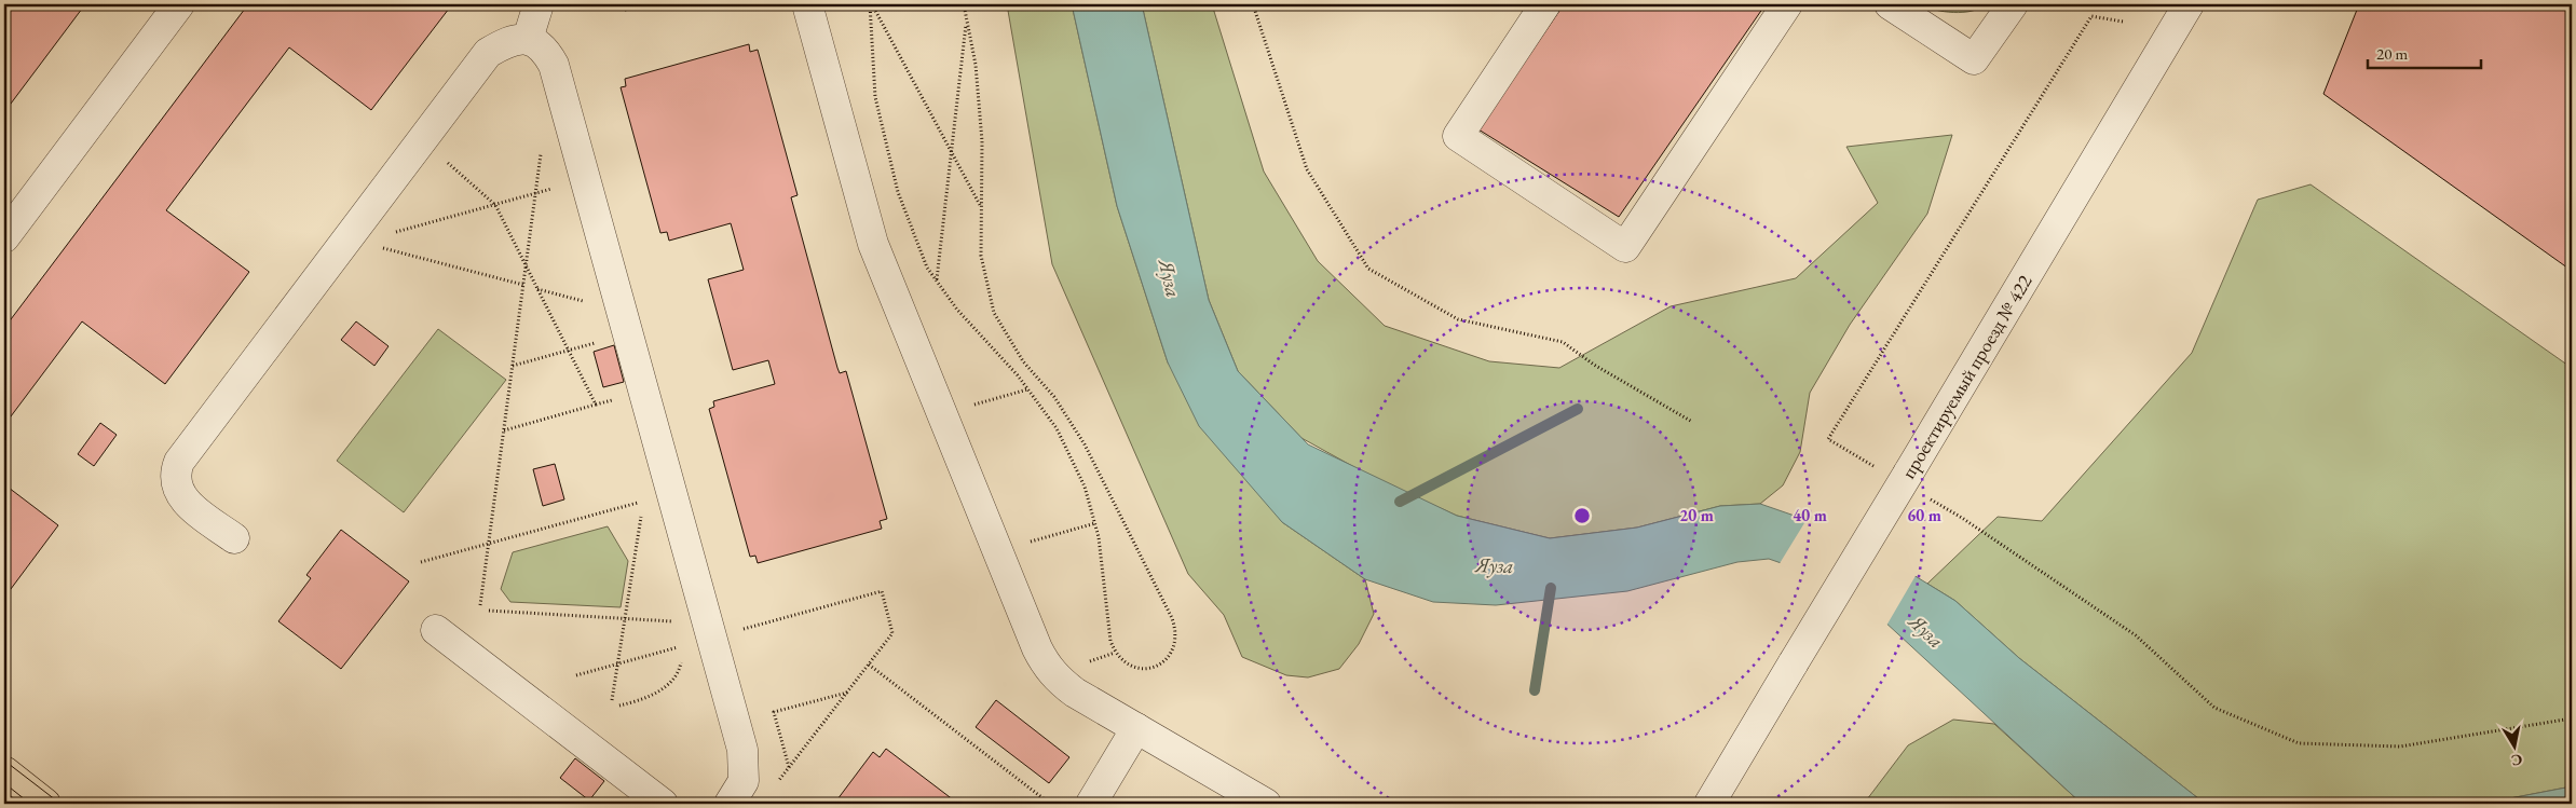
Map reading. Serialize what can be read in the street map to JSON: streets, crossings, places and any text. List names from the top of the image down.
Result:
{
  "streets": {
    "street": ["проектируемый проезд № 422"]
  },
  "water": ["Яуза"],
  "scale_bar": "20 m",
  "north": "bottom",
  "rings": ["20 m", "40 m", "60 m"]
}
